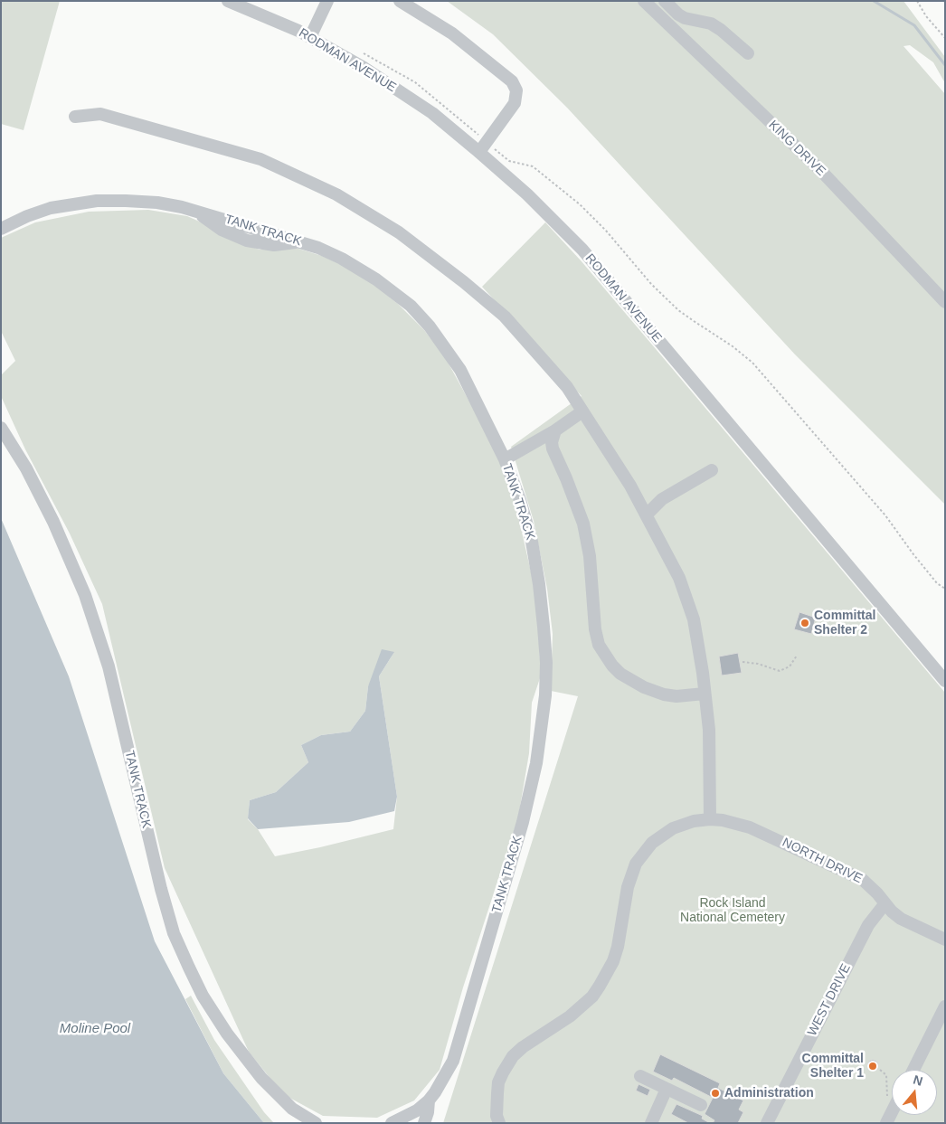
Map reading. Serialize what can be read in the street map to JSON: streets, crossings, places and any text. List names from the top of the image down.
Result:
{
  "streets": {
    "street": [
      "RODMAN AVENUE",
      "KING DRIVE",
      "TANK TRACK",
      "NORTH DRIVE",
      "WEST DRIVE"
    ]
  },
  "crossings": [
    ["NORTH DRIVE", "WEST DRIVE"]
  ],
  "water": ["Moline Pool"],
  "parks": ["Rock Island National Cemetery"],
  "places": ["Committal Shelter 2", "Committal Shelter 1", "Administration"],
  "north": "top"
}
